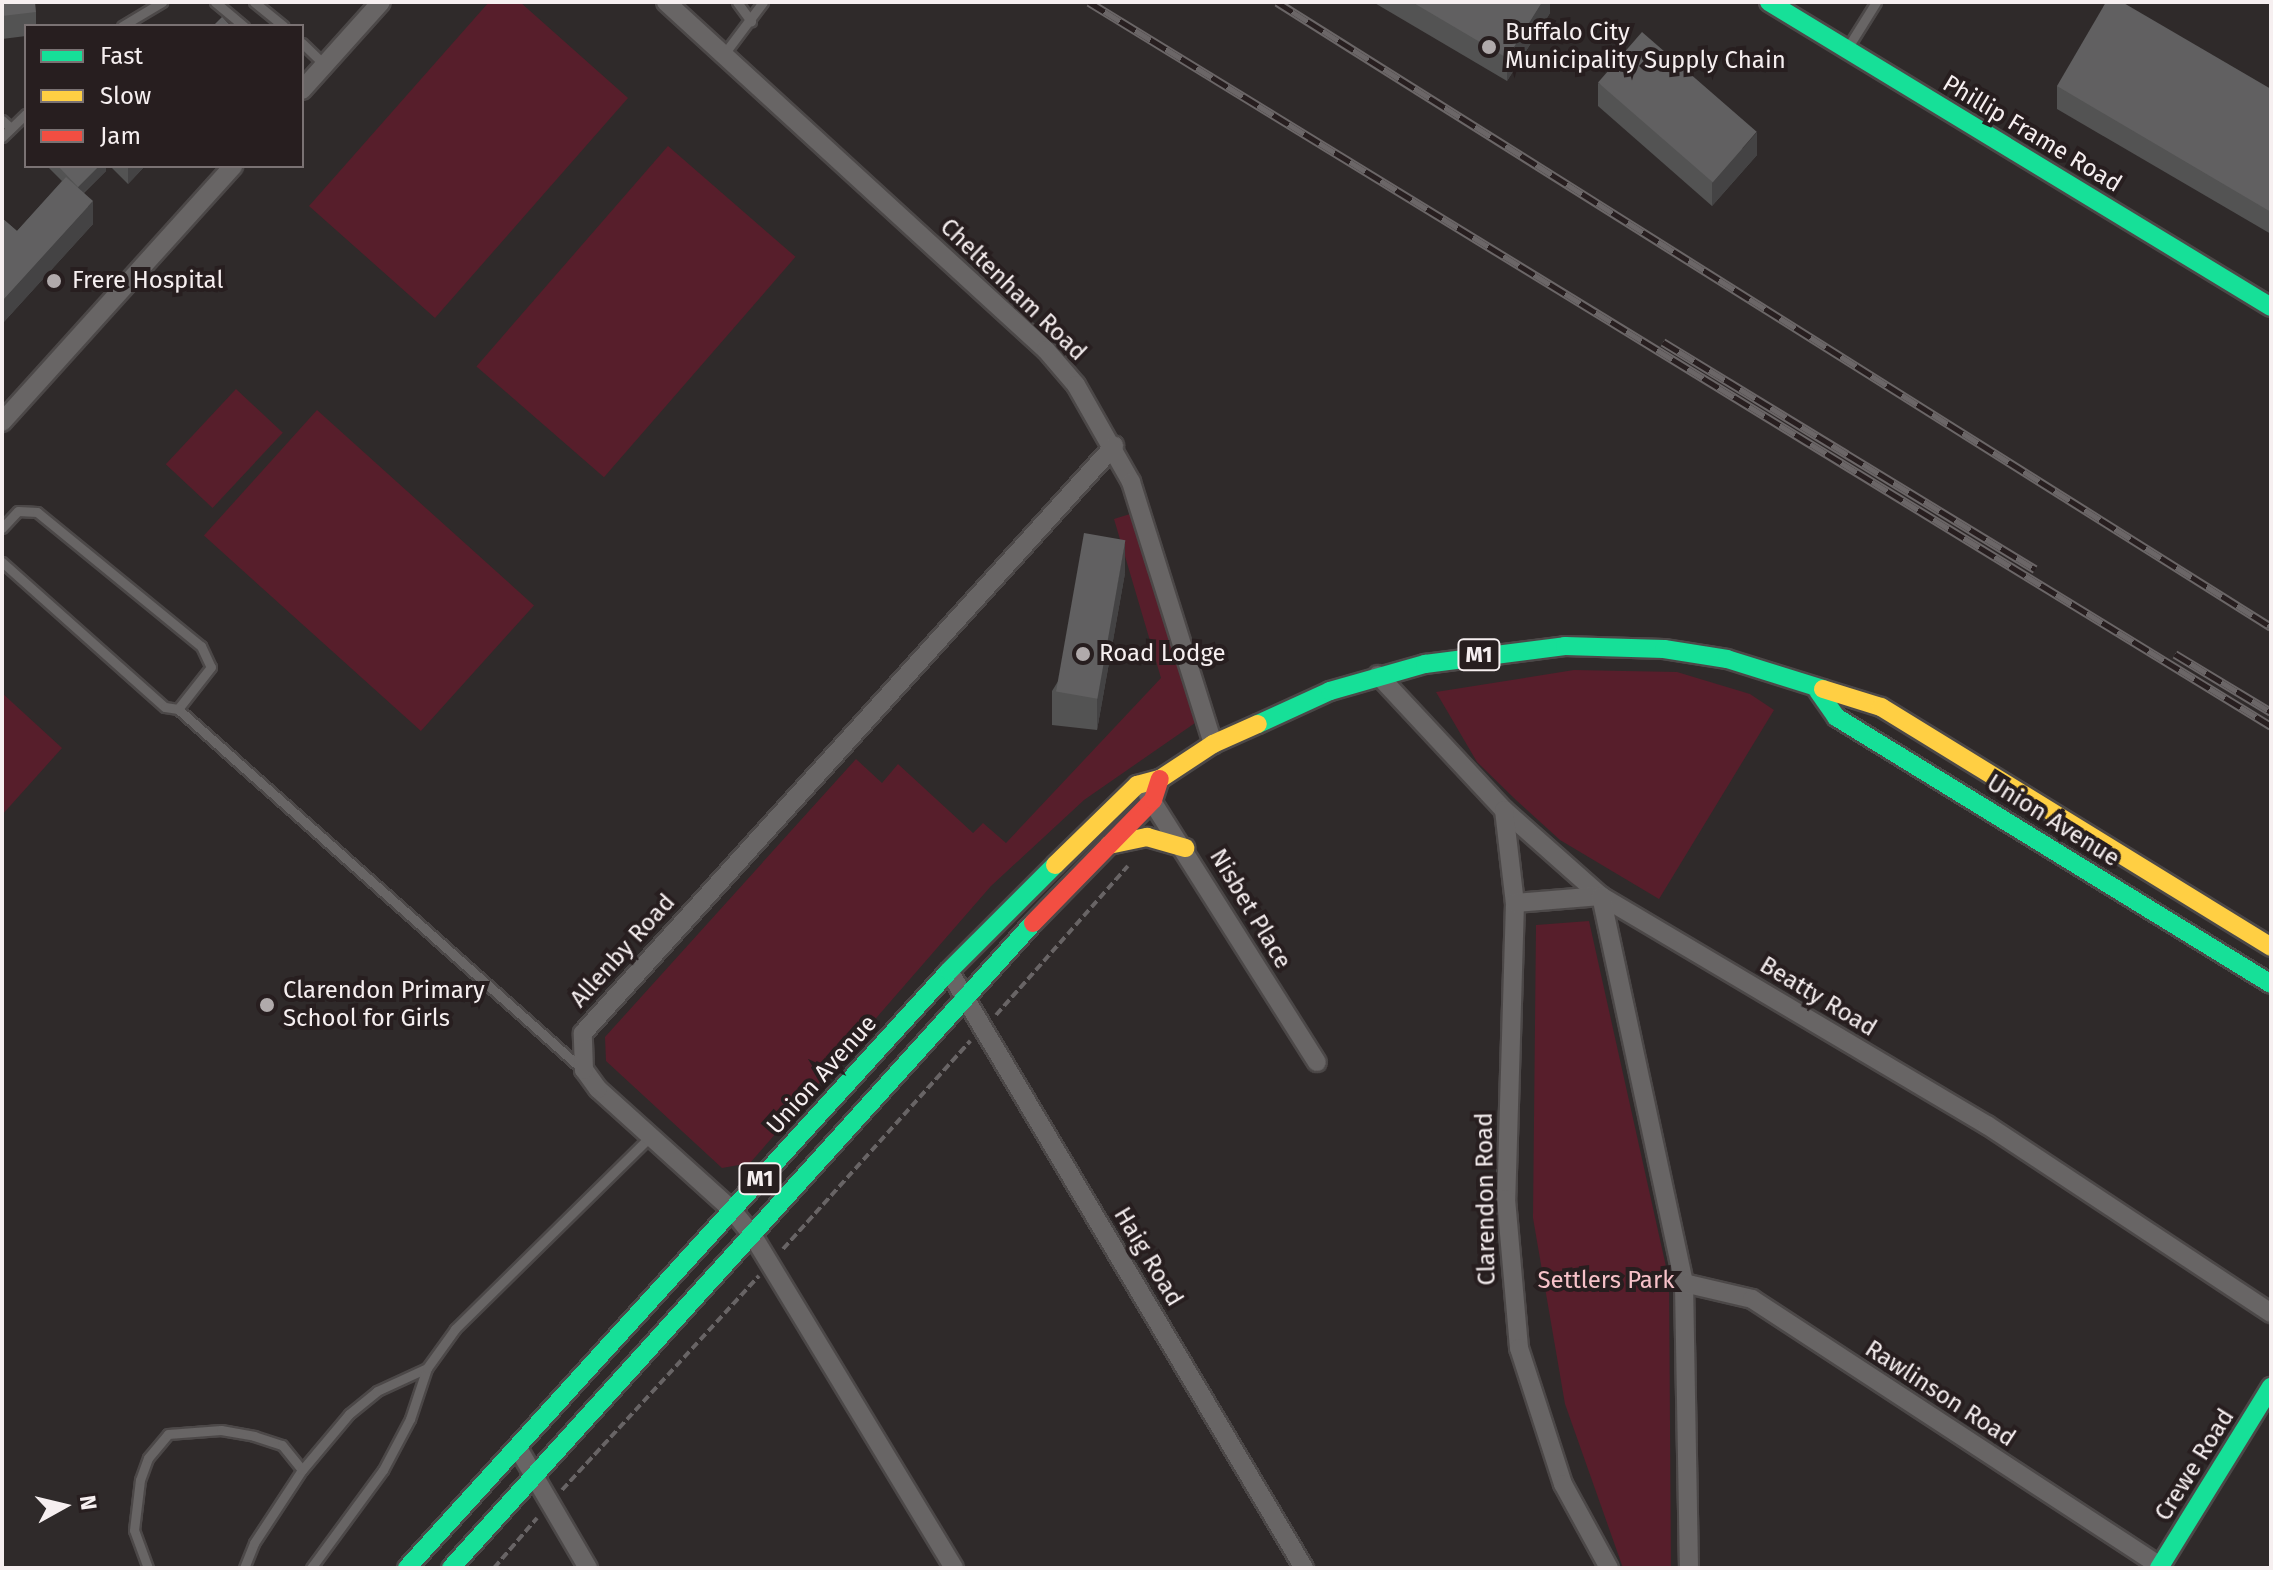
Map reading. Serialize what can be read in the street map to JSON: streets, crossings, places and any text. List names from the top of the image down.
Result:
{
  "streets": {
    "main road": [
      "Phillip Frame Road",
      "M1",
      "Union Avenue",
      "Crewe Road"
    ],
    "street": [
      "Cheltenham Road",
      "Nisbet Place",
      "Allenby Road",
      "Beatty Road",
      "Clarendon Road",
      "Haig Road",
      "Rawlinson Road"
    ]
  },
  "crossings": [
    ["Cheltenham Road", "Union Avenue"],
    ["Cheltenham Road", "Allenby Road"],
    ["M1", "Union Avenue"],
    ["M1", "Nisbet Place"],
    ["M1", "Haig Road"],
    ["Union Avenue", "Nisbet Place"],
    ["Union Avenue", "Beatty Road"],
    ["Union Avenue", "Haig Road"],
    ["Beatty Road", "Clarendon Road"],
    ["Rawlinson Road", "Crewe Road"]
  ],
  "parks": ["Settlers Park"],
  "places": [
    "Buffalo City Municipality Supply Chain",
    "Frere Hospital",
    "Road Lodge",
    "Clarendon Primary School for Girls"
  ],
  "legend": ["Fast", "Slow", "Jam"],
  "north": "right"
}
